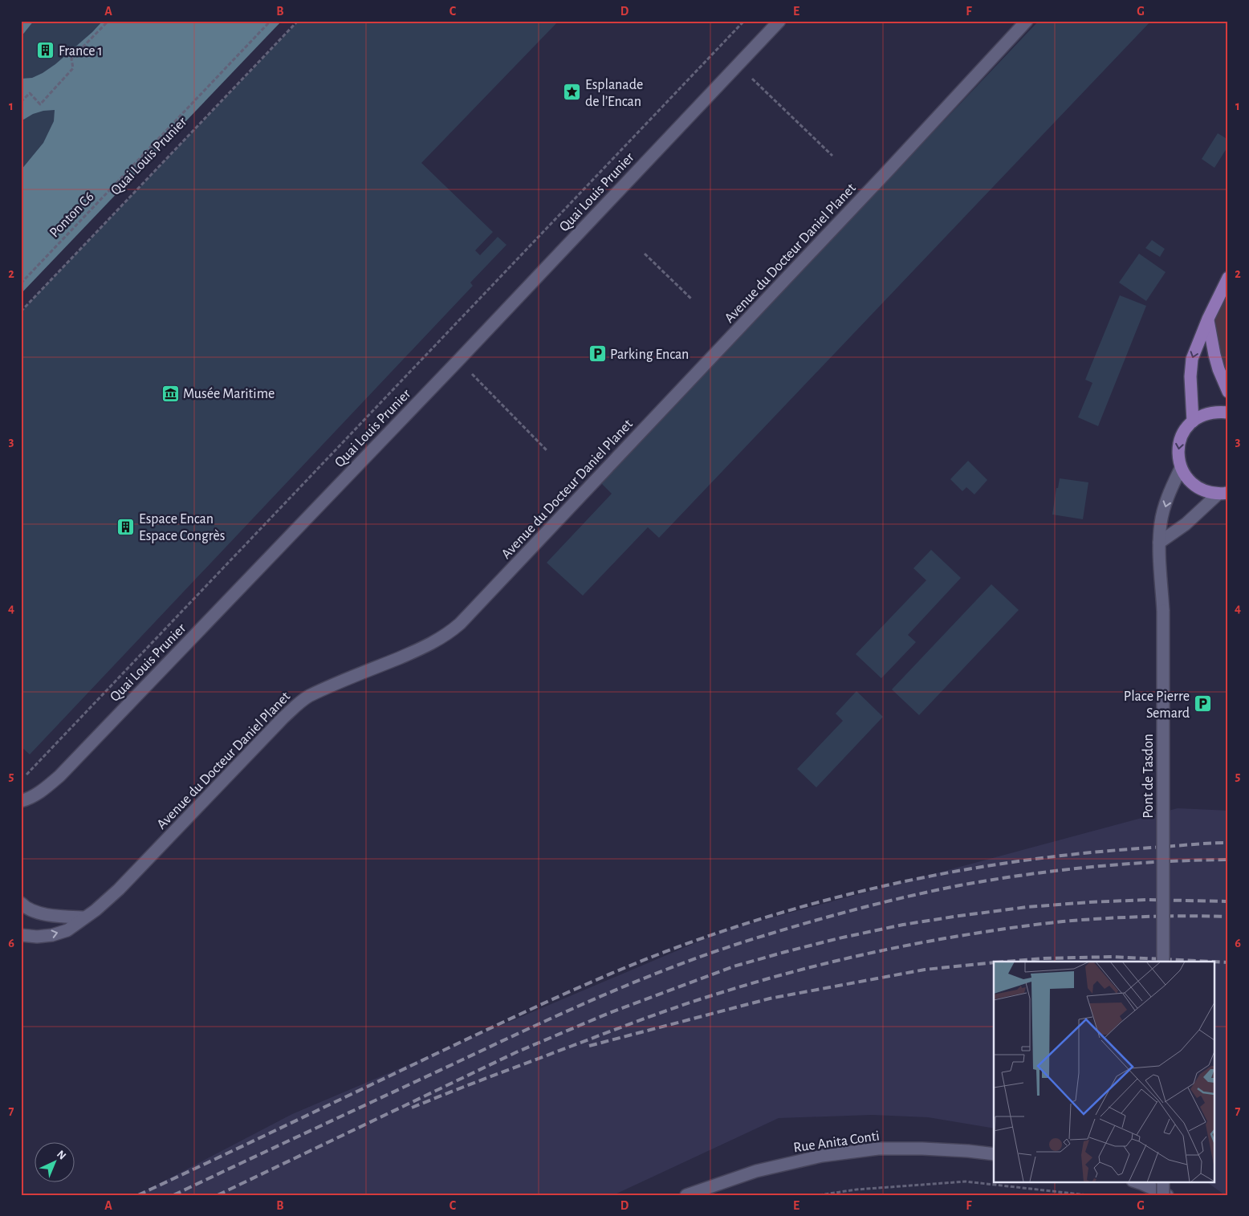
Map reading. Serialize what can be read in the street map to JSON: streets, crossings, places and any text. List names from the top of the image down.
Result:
{
  "streets": {
    "street": [
      "Quai Louis Prunier",
      "Avenue du Docteur Daniel Planet",
      "Pont de Tasdon",
      "Rue Anita Conti"
    ],
    "path": ["Ponton C6"]
  },
  "places": {
    "building": ["France 1", "Espace Encan Espace Congrès"],
    "place": ["Esplanade de l’Encan"],
    "parking": ["Parking Encan", "Place Pierre Semard"],
    "museum": ["Musée Maritime"]
  },
  "north": "top right",
  "grid": {
    "columns": [
      "A",
      "B",
      "C",
      "D",
      "E",
      "F",
      "G"
    ],
    "rows": [
      "1",
      "2",
      "3",
      "4",
      "5",
      "6",
      "7"
    ]
  }
}
